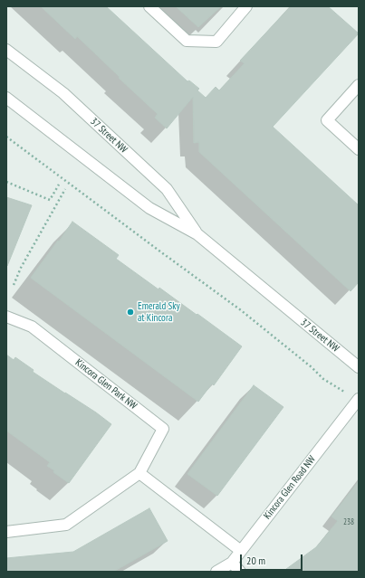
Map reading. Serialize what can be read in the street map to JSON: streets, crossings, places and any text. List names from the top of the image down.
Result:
{
  "streets": {
    "street": ["37 Street NW", "Kincora Glen Park NW", "Kincora Glen Road NW"]
  },
  "places": ["Emerald Sky at Kincora"],
  "house_numbers": ["238"],
  "scale_bar": "20 m"
}
